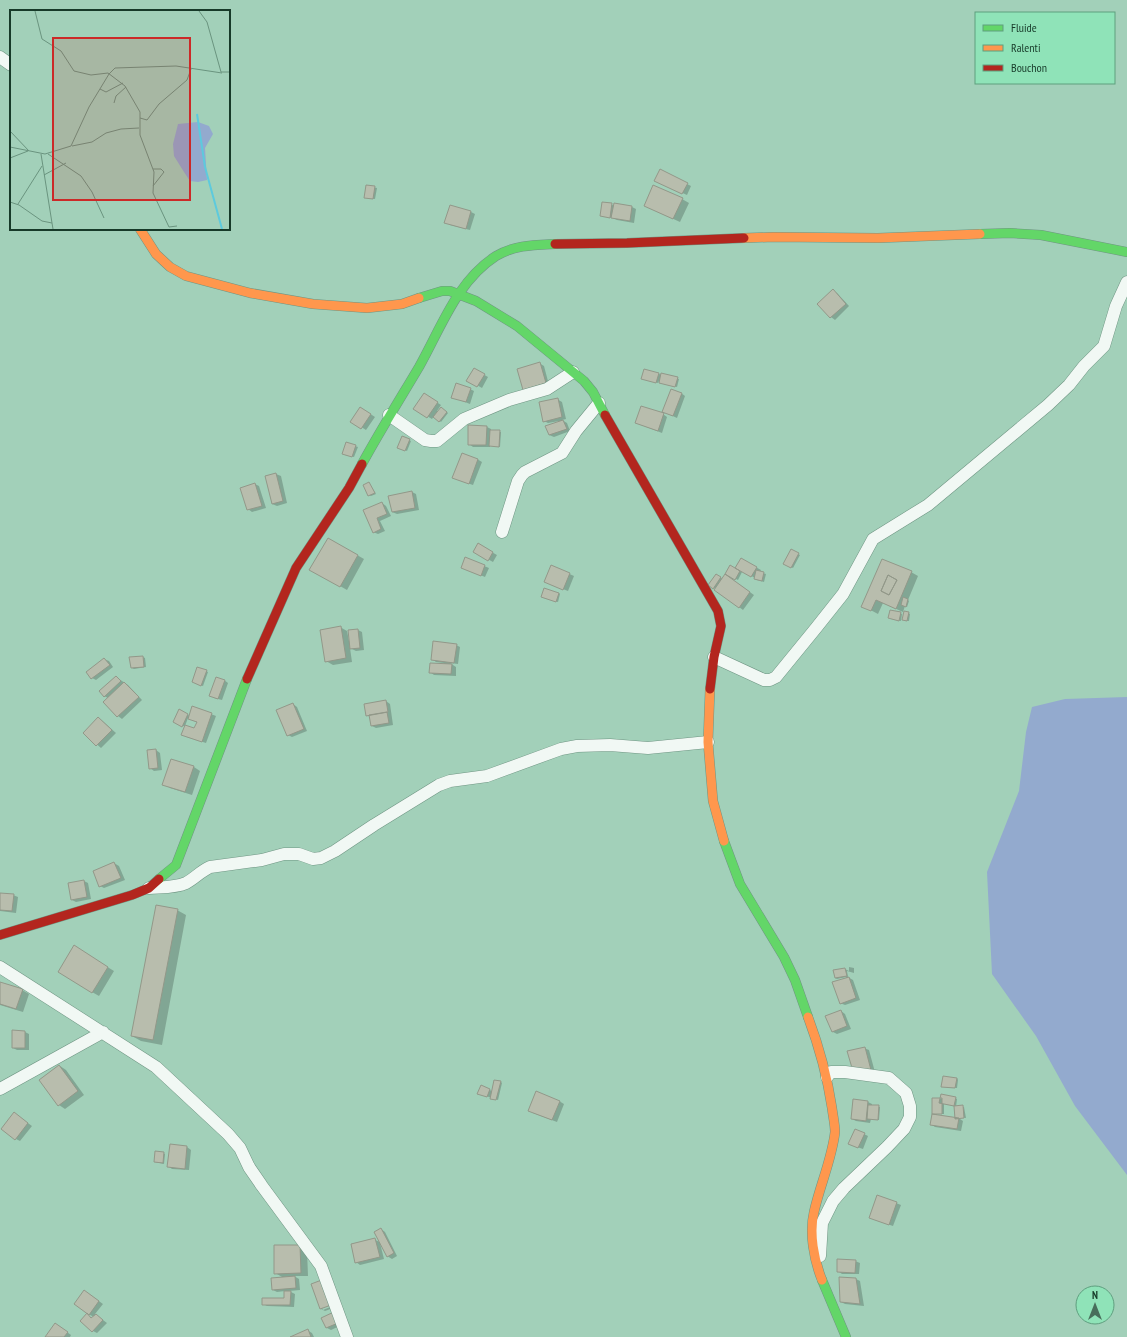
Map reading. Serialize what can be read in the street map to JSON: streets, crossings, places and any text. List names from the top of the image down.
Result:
{
  "legend": ["Fluide", "Ralenti", "Bouchon"],
  "north": "top"
}
